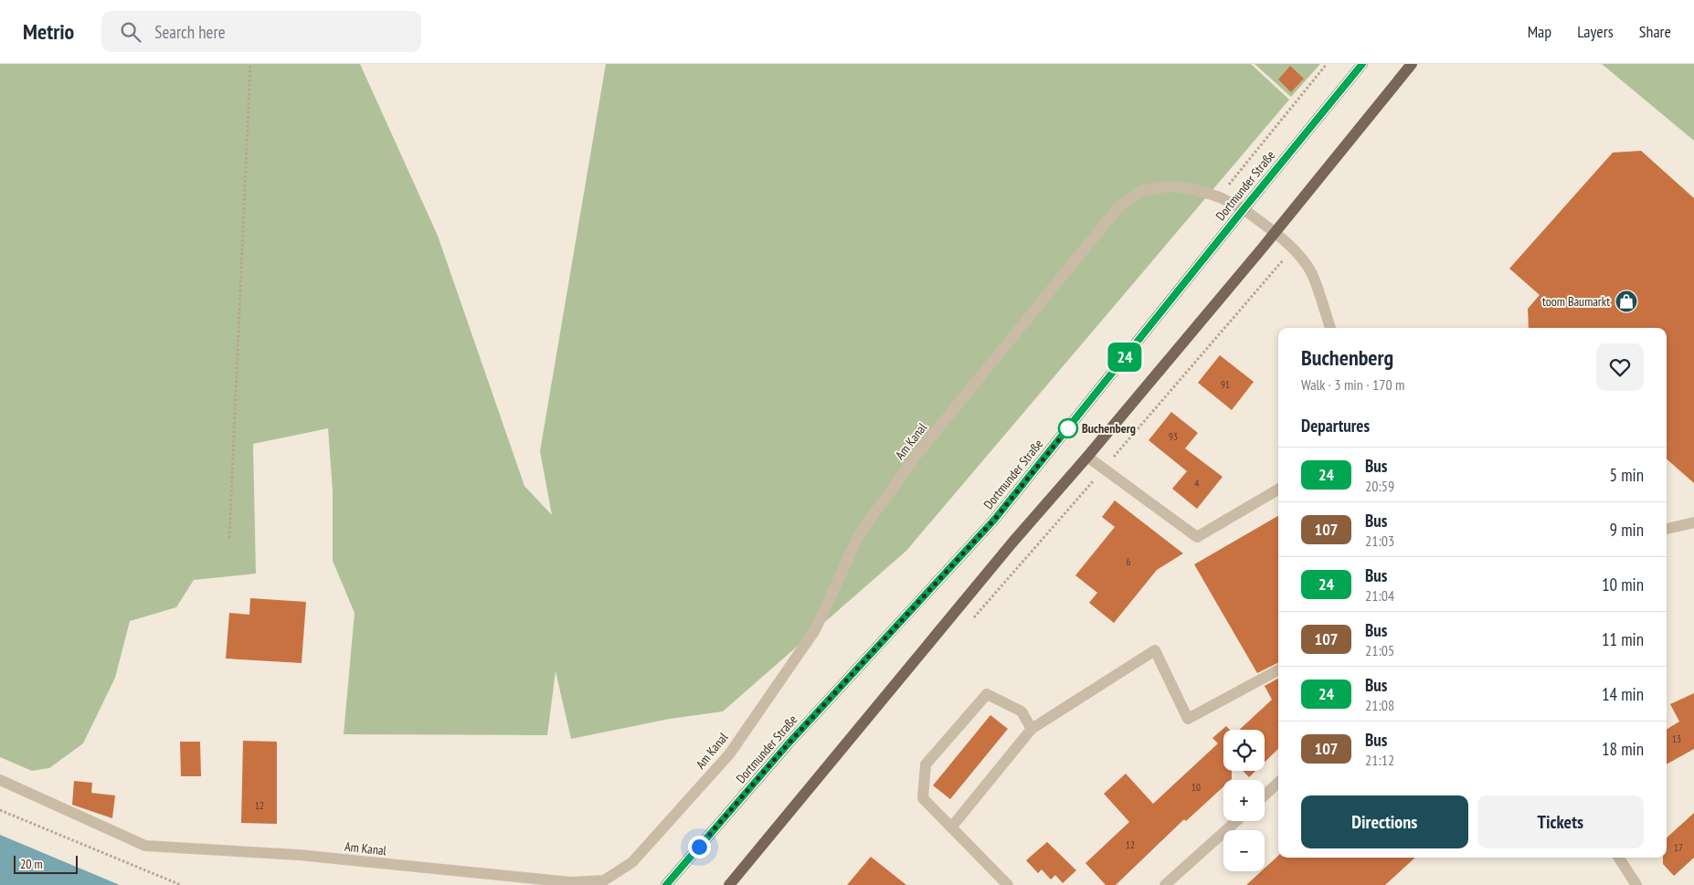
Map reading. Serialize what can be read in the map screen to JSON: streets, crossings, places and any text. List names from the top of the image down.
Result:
{
  "streets": {
    "main road": ["Dortmunder Straße"],
    "street": ["Am Kanal"]
  },
  "crossings": [
    ["Dortmunder Straße", "Am Kanal"]
  ],
  "places": {
    "shop": ["toom Baumarkt"],
    "other": ["Buchenberg"]
  },
  "lines": ["bus line 24"],
  "house_numbers": [
    "91",
    "93",
    "4",
    "6",
    "13",
    "10",
    "12",
    "12",
    "17"
  ],
  "scale_bar": "20 m",
  "page": {
    "header": "Metrio",
    "search": "Search here",
    "nav": ["Map", "Layers", "Share"],
    "on_map": "24",
    "heading": [
      ["Buchenberg", "Walk · 3 min · 170 m"],
      "Departures"
    ],
    "list": [
      {
        "mark": "24",
        "name": "Bus",
        "note": "20:59",
        "value": "5 min"
      },
      {
        "mark": "107",
        "name": "Bus",
        "note": "21:03",
        "value": "9 min"
      },
      {
        "mark": "24",
        "name": "Bus",
        "note": "21:04",
        "value": "10 min"
      },
      {
        "mark": "107",
        "name": "Bus",
        "note": "21:05",
        "value": "11 min"
      },
      {
        "mark": "24",
        "name": "Bus",
        "note": "21:08",
        "value": "14 min"
      },
      {
        "mark": "107",
        "name": "Bus",
        "note": "21:12",
        "value": "18 min"
      }
    ],
    "map_buttons": ["+", "−"],
    "buttons": ["Directions", "Tickets"],
    "scale": "20 m"
  }
}
